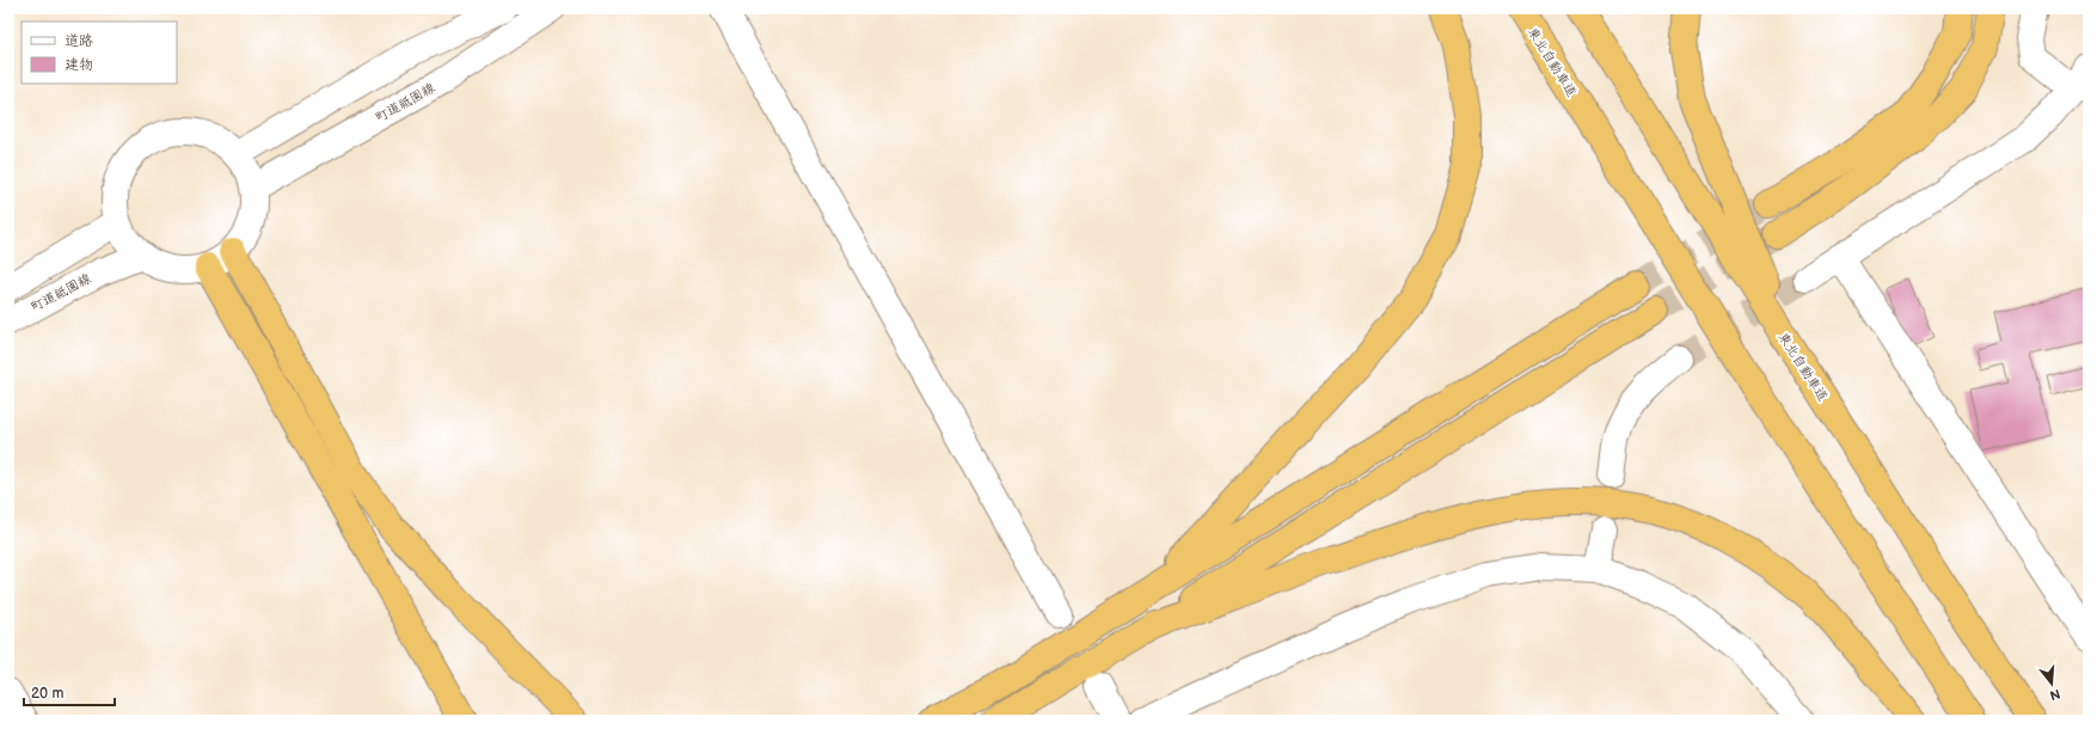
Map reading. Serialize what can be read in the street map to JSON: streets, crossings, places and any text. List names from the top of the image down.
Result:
{
  "streets": {
    "highway": ["東北自動車道"],
    "street": ["町道祗園線"]
  },
  "legend": ["道路", "建物"],
  "scale_bar": "20 m",
  "north": "bottom"
}
